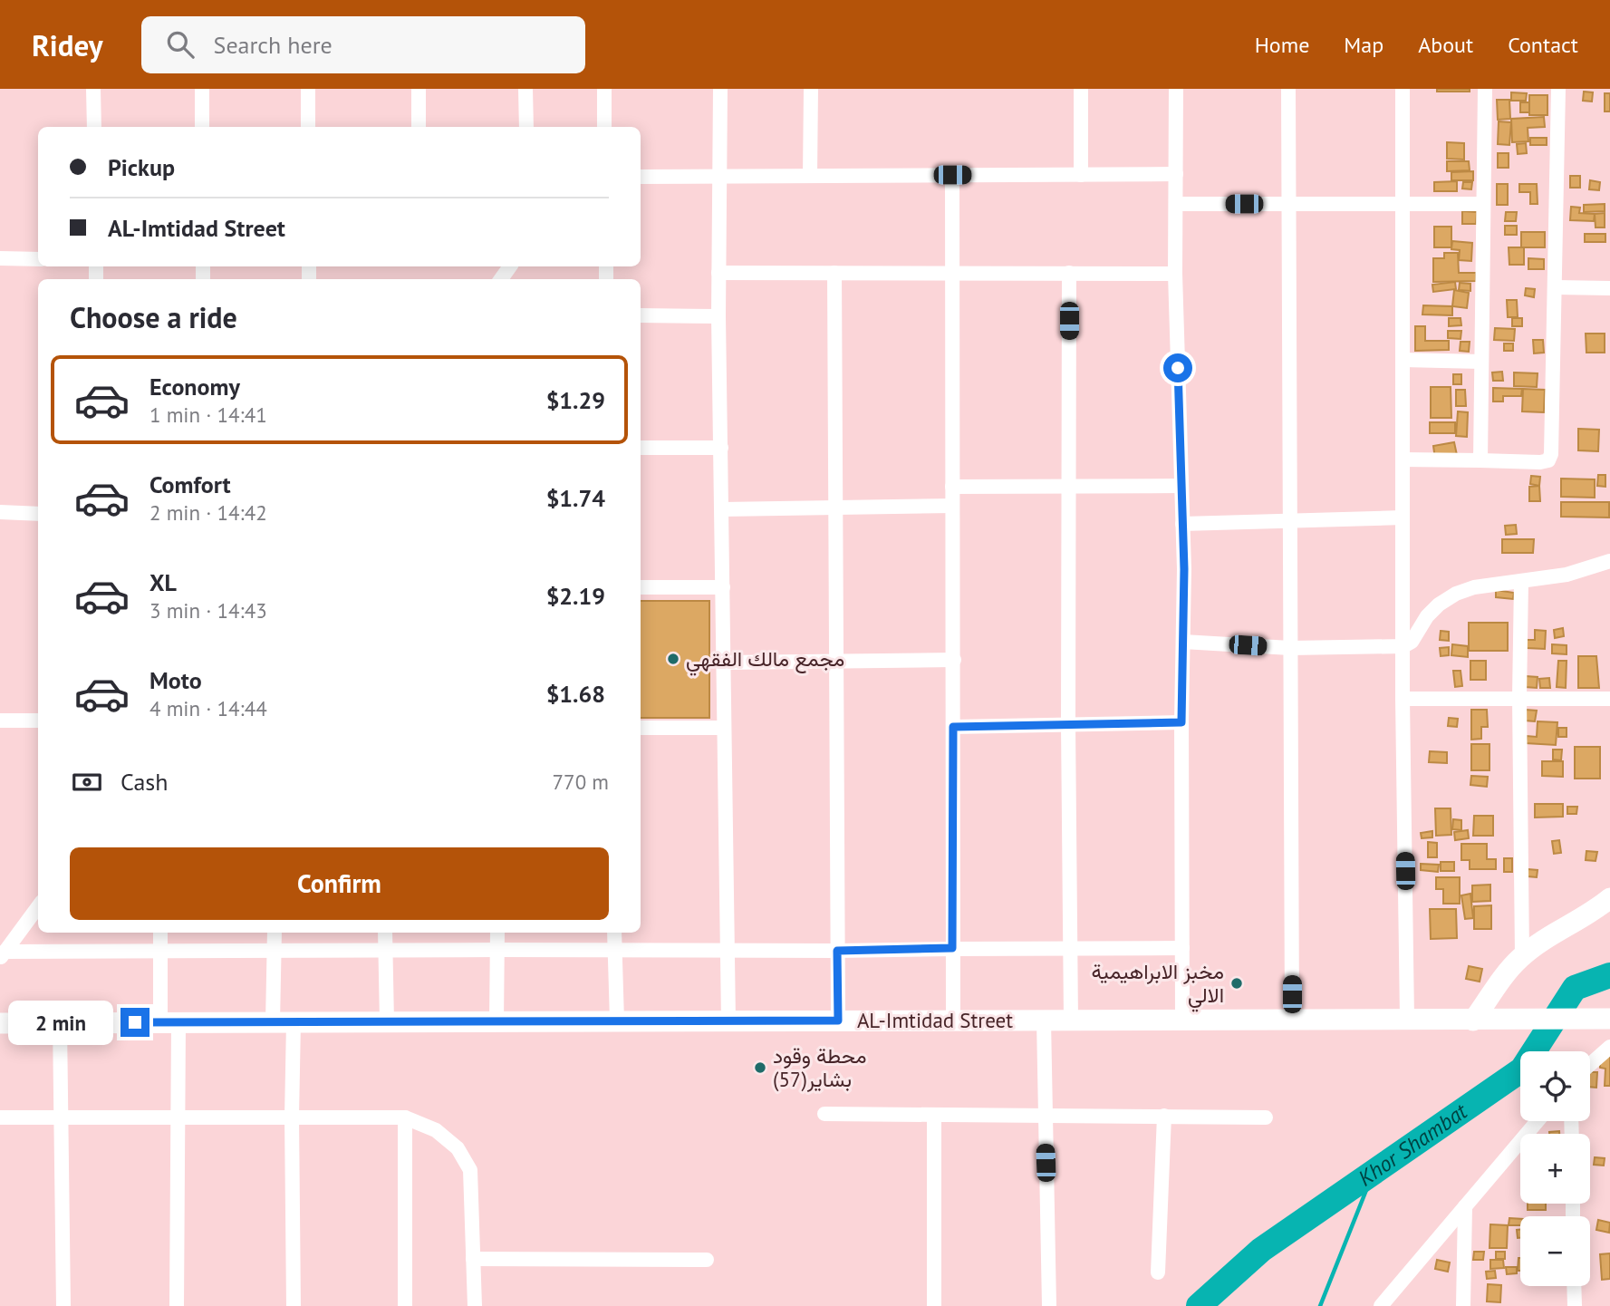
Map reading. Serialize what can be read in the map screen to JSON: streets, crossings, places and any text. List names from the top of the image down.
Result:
{
  "streets": {
    "street": ["AL-Imtidad Street"]
  },
  "water": ["Khor Shambat"],
  "places": ["مجمع مالك الفقهي", "مخبز الابراهيمية الالي", "محطة وقود بشاير(57)"],
  "page": {
    "header": "Ridey",
    "search": "Search here",
    "nav": [
      "Home",
      "Map",
      "About",
      "Contact"
    ],
    "banner": ["Pickup", "AL-Imtidad Street"],
    "heading": "Choose a ride",
    "list": [
      {
        "name": "Economy",
        "note": "1 min · 14:41",
        "value": "$1.29"
      },
      {
        "name": "Comfort",
        "note": "2 min · 14:42",
        "value": "$1.74"
      },
      {
        "name": "XL",
        "note": "3 min · 14:43",
        "value": "$2.19"
      },
      {
        "name": "Moto",
        "note": "4 min · 14:44",
        "value": "$1.68"
      }
    ],
    "pay": ["Cash", "770 m"],
    "buttons": "Confirm",
    "bubble": "2 min",
    "map_buttons": ["+", "−"]
  }
}
